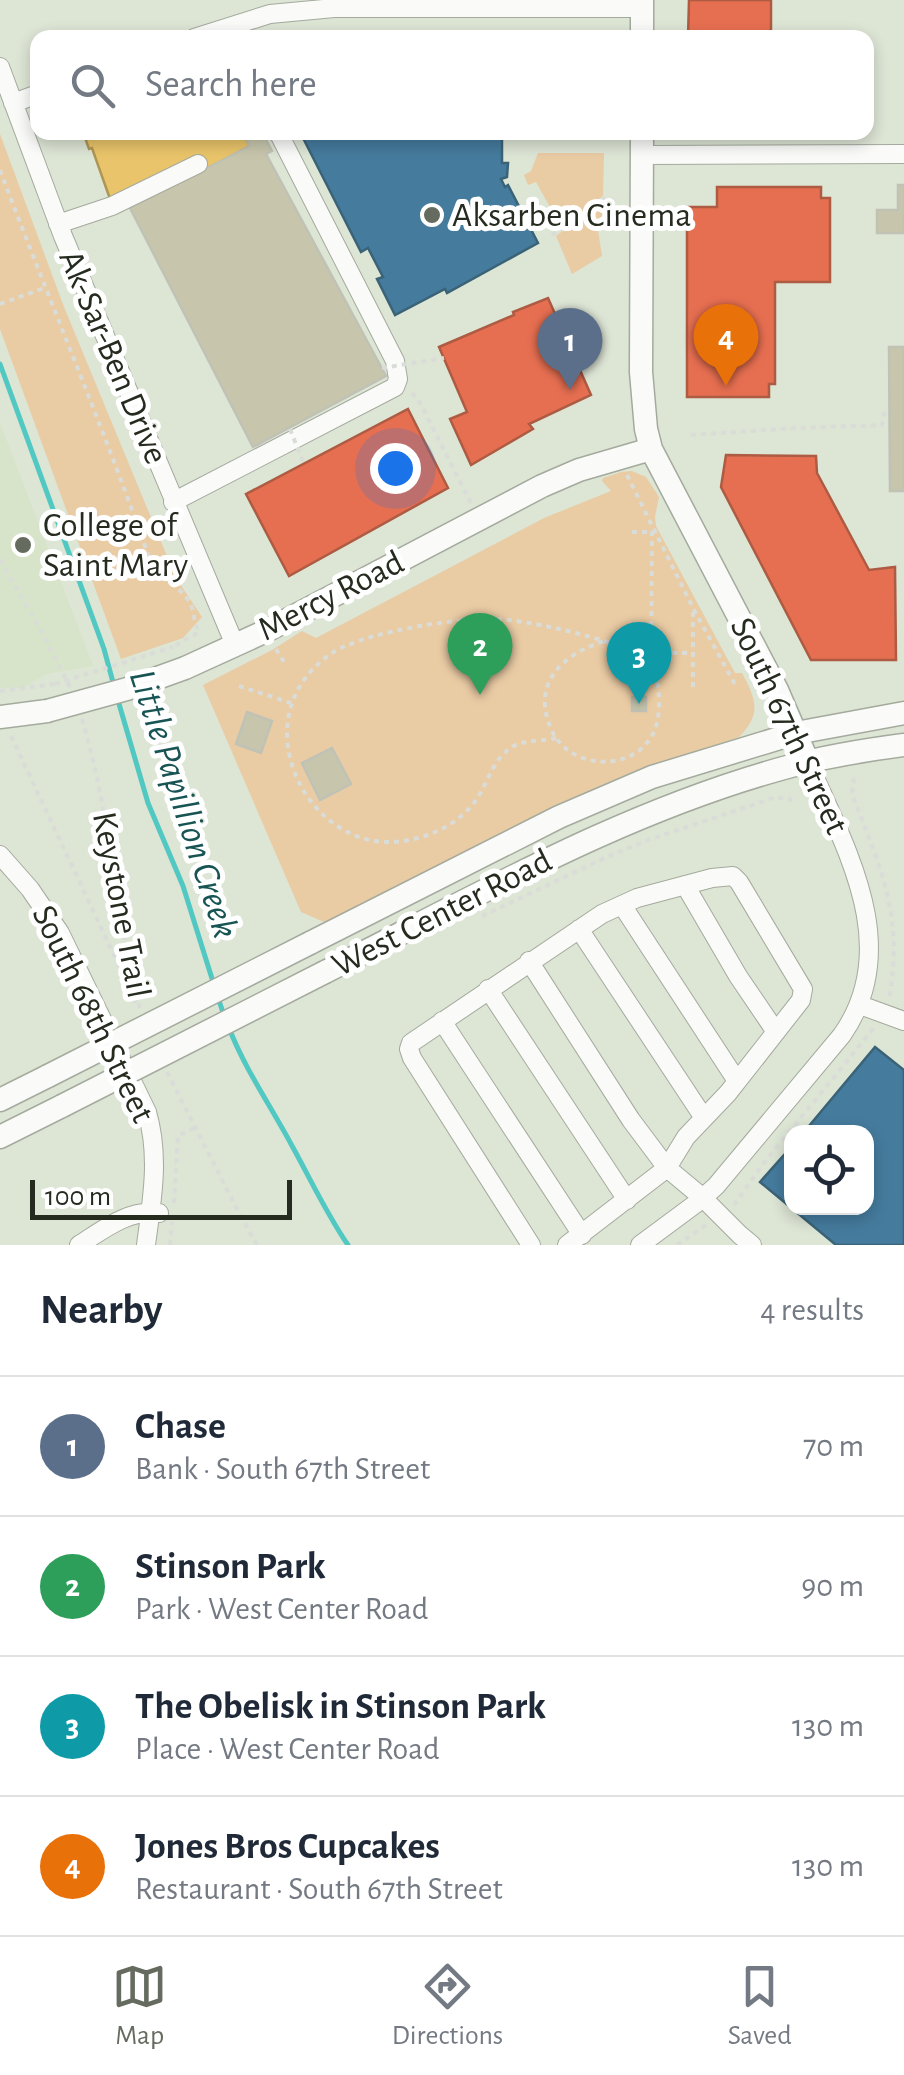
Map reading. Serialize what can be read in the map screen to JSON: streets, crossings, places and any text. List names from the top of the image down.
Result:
{
  "streets": {
    "main road": ["Mercy Road", "South 67th Street", "West Center Road"],
    "street": ["Ak-Sar-Ben Drive", "South 68th Street"],
    "path": ["Keystone Trail"]
  },
  "crossings": [
    ["Ak-Sar-Ben Drive", "Mercy Road"],
    ["Mercy Road", "South 67th Street"],
    ["Mercy Road", "Keystone Trail"],
    ["South 67th Street", "West Center Road"]
  ],
  "water": ["Little Papillion Creek"],
  "places": ["Aksarben Cinema", "College of Saint Mary"],
  "scale_bar": "100 m",
  "page": {
    "search": "Search here",
    "pins": [
      "4",
      "1",
      "2",
      "3"
    ],
    "scale": "100 m",
    "heading": ["Nearby", "4 results"],
    "list": [
      {
        "mark": "1",
        "name": "Chase",
        "note": "Bank · South 67th Street",
        "value": "70 m"
      },
      {
        "mark": "2",
        "name": "Stinson Park",
        "note": "Park · West Center Road",
        "value": "90 m"
      },
      {
        "mark": "3",
        "name": "The Obelisk in Stinson Park",
        "note": "Place · West Center Road",
        "value": "130 m"
      },
      {
        "mark": "4",
        "name": "Jones Bros Cupcakes",
        "note": "Restaurant · South 67th Street",
        "value": "130 m"
      }
    ],
    "nav": ["Map", "Directions", "Saved"]
  }
}
